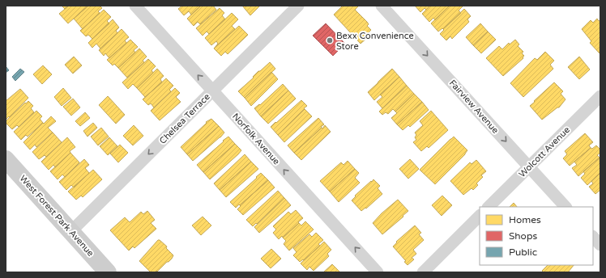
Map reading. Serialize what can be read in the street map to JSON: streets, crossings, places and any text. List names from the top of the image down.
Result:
{
  "streets": {
    "main road": ["West Forest Park Avenue"],
    "street": [
      "Fairview Avenue",
      "Chelsea Terrace",
      "Norfolk Avenue",
      "Wolcott Avenue"
    ]
  },
  "crossings": [
    ["Fairview Avenue", "Wolcott Avenue"],
    ["Chelsea Terrace", "Norfolk Avenue"],
    ["Chelsea Terrace", "West Forest Park Avenue"]
  ],
  "one_way": ["Fairview Avenue", "Chelsea Terrace", "Norfolk Avenue"],
  "places": ["Bexx Convenience Store"],
  "legend": ["Homes", "Shops", "Public"]
}
